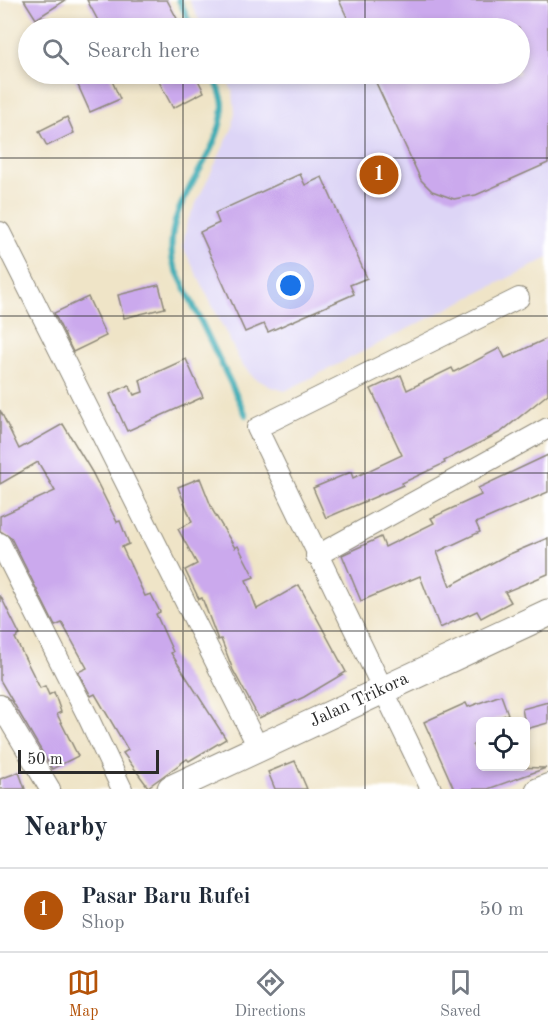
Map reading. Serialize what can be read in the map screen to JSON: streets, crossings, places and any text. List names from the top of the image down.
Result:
{
  "streets": {
    "street": ["Jalan Trikora"]
  },
  "scale_bar": "50 m",
  "page": {
    "search": "Search here",
    "pins": "1",
    "scale": "50 m",
    "heading": "Nearby",
    "list": [
      {
        "mark": "1",
        "name": "Pasar Baru Rufei",
        "note": "Shop",
        "value": "50 m"
      }
    ],
    "nav": ["Map", "Directions", "Saved"]
  }
}
